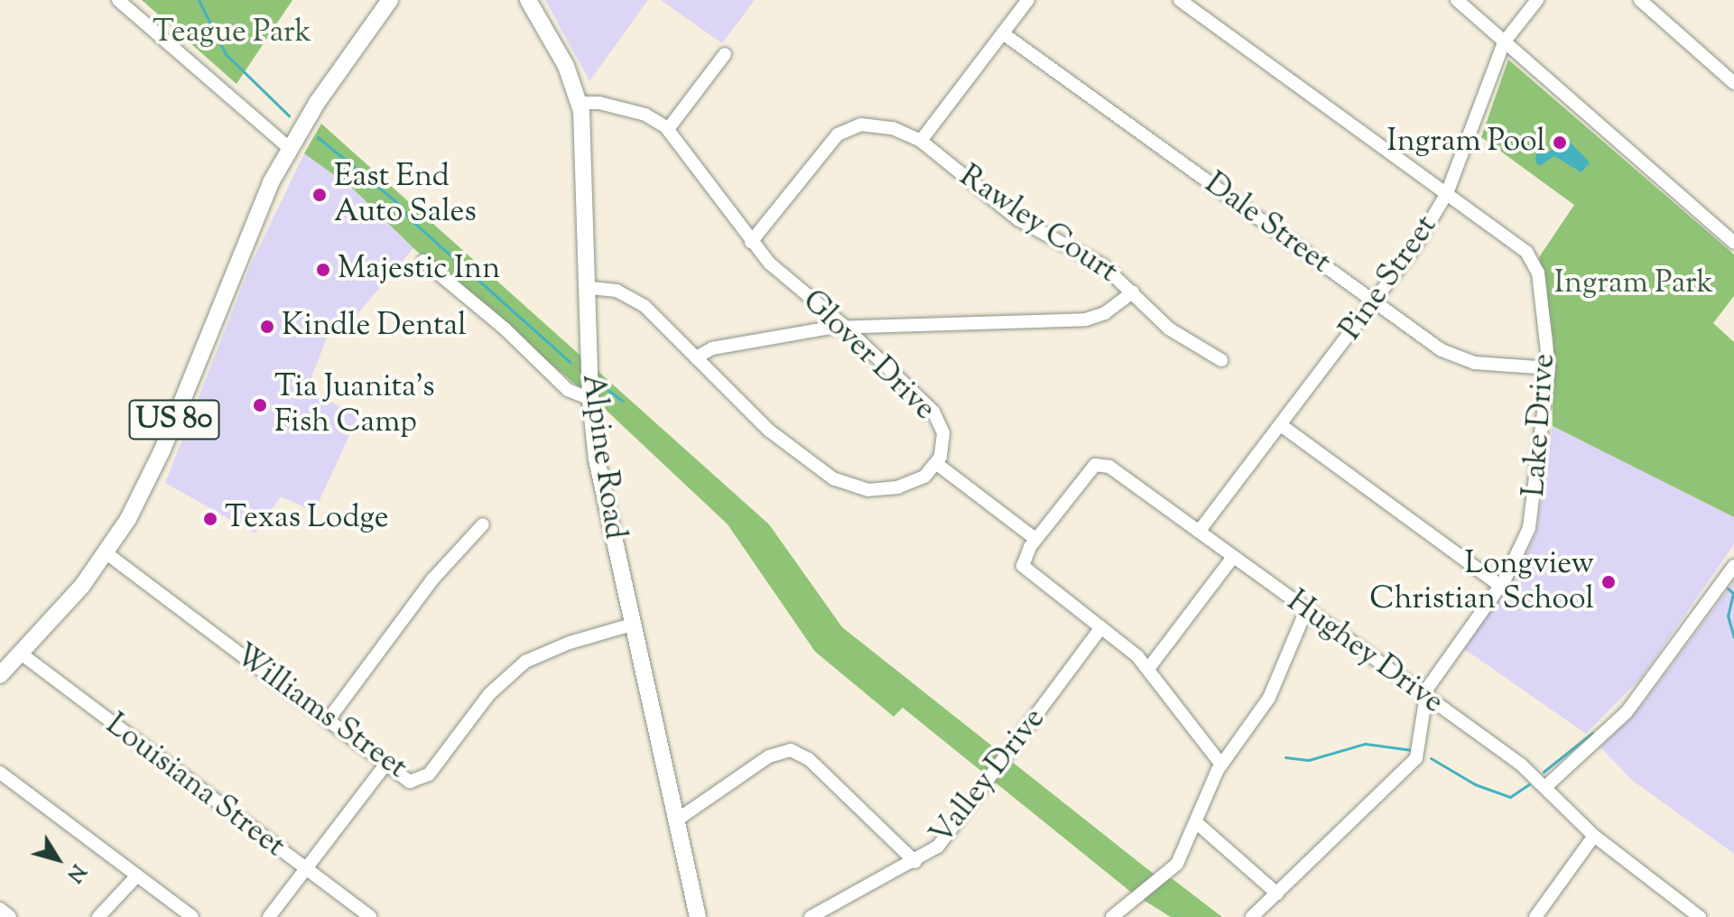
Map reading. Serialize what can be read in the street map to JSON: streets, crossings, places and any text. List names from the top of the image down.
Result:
{
  "streets": {
    "main road": ["US 80", "Alpine Road"],
    "street": [
      "Dale Street",
      "Rawley Court",
      "Pine Street",
      "Glover Drive",
      "Lake Drive",
      "Hughey Drive",
      "Williams Street",
      "Valley Drive",
      "Louisiana Street"
    ]
  },
  "crossings": [
    ["Dale Street", "Pine Street"],
    ["Dale Street", "Lake Drive"],
    ["Rawley Court", "Glover Drive"],
    ["Pine Street", "Lake Drive"],
    ["Pine Street", "Hughey Drive"],
    ["Glover Drive", "Alpine Road"],
    ["US 80", "Williams Street"],
    ["US 80", "Louisiana Street"],
    ["Lake Drive", "Hughey Drive"],
    ["Alpine Road", "Williams Street"]
  ],
  "parks": ["Teague Park", "Ingram Park"],
  "places": [
    "Ingram Pool",
    "East End Auto Sales",
    "Majestic Inn",
    "Kindle Dental",
    "Tia Juanita's Fish Camp",
    "Texas Lodge",
    "Longview Christian School"
  ],
  "north": "bottom right"
}
